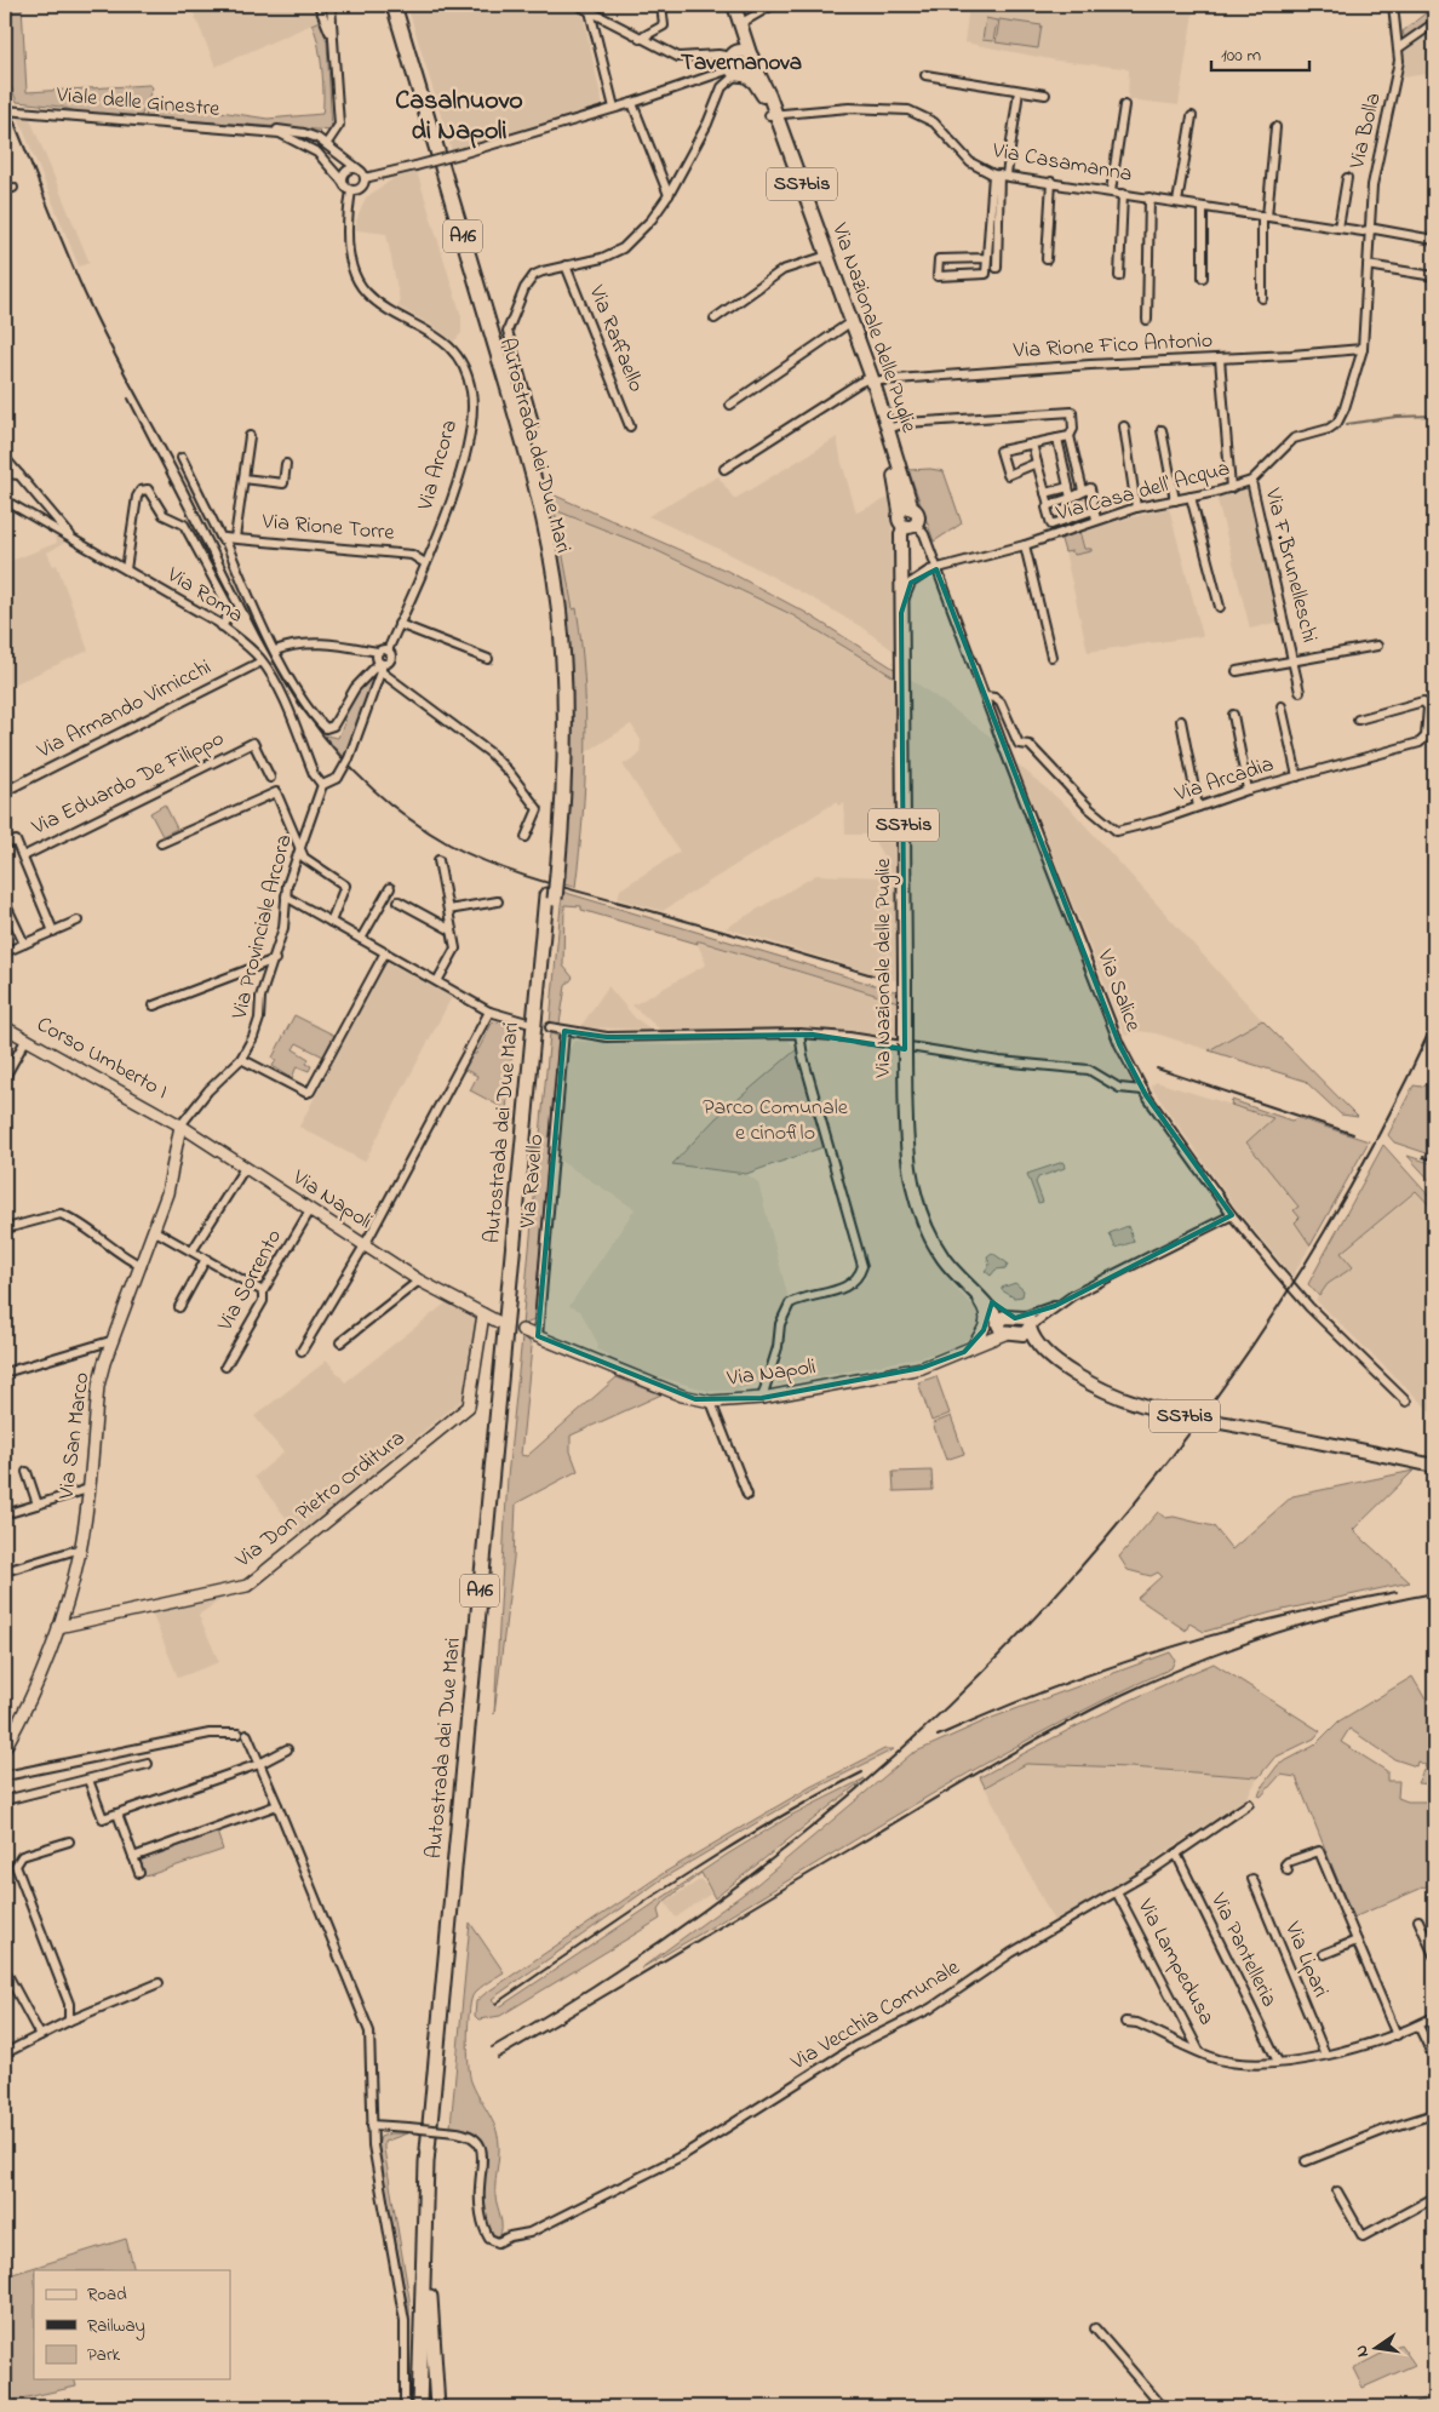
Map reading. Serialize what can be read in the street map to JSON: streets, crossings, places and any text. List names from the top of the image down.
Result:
{
  "streets": {
    "highway": ["A16", "Autostrada dei Due Mari"],
    "main road": [
      "SS7bis",
      "Via Nazionale delle Puglie",
      "Corso Umberto I",
      "Via Napoli",
      "Via San Marco",
      "Via Don Pietro Orditura"
    ],
    "street": [
      "Viale delle Ginestre",
      "Via Bolla",
      "Via Casamanna",
      "Via Raffaello",
      "Via Rione Fico Antonio",
      "Via Arcora",
      "Via Casa dell' Acqua",
      "Via Rione Torre",
      "Via F.Brunelleschi",
      "Via Roma",
      "Via Armando Virnicchi",
      "Via Arcadia",
      "Via Eduardo De Filippo",
      "Via Provinciale Arcora",
      "Via Salice",
      "Via Ravello",
      "Via Sorrento",
      "Via Pantelleria",
      "Via Lipari",
      "Via Lampedusa",
      "Via Vecchia Comunale"
    ]
  },
  "crossings": [
    ["Viale delle Ginestre", "Via Arcora"],
    ["Via Bolla", "Via Casamanna"],
    ["Via Bolla", "Via Rione Fico Antonio"],
    ["Via Bolla", "Via Casa dell' Acqua"],
    ["Via Casamanna", "Via Nazionale delle Puglie"],
    ["SS7bis", "Via Nazionale delle Puglie"],
    ["SS7bis", "Via Salice"],
    ["Via Nazionale delle Puglie", "Via Rione Fico Antonio"],
    ["Via Nazionale delle Puglie", "Via Casa dell' Acqua"],
    ["Via Nazionale delle Puglie", "Via Salice"],
    ["Via Nazionale delle Puglie", "Via Napoli"],
    ["Via Rione Fico Antonio", "Via Casa dell' Acqua"],
    ["Via Arcora", "Via Rione Torre"],
    ["Via Arcora", "Via Roma"],
    ["Via Arcora", "Via Provinciale Arcora"],
    ["Via Casa dell' Acqua", "Via F.Brunelleschi"],
    ["Via Casa dell' Acqua", "Via Salice"],
    ["Via Roma", "Via Armando Virnicchi"],
    ["Via Roma", "Via Provinciale Arcora"],
    ["Via Arcadia", "Via Salice"],
    ["Via Provinciale Arcora", "Corso Umberto I"],
    ["Via Provinciale Arcora", "Via Napoli"],
    ["Via Provinciale Arcora", "Via San Marco"],
    ["Via Salice", "Via Napoli"],
    ["Corso Umberto I", "Via Napoli"],
    ["Corso Umberto I", "Via San Marco"],
    ["Via Ravello", "Via Napoli"],
    ["Via Napoli", "Via Sorrento"],
    ["Via Napoli", "Via San Marco"],
    ["Via Napoli", "Via Don Pietro Orditura"],
    ["Via San Marco", "Via Don Pietro Orditura"],
    ["Via Pantelleria", "Via Vecchia Comunale"],
    ["Via Lampedusa", "Via Vecchia Comunale"]
  ],
  "districts": ["Tavernanova", "Casalnuovo di Napoli"],
  "parks": ["Parco Comunale e cinofilo"],
  "legend": ["Road", "Railway", "Park"],
  "scale_bar": "100 m",
  "north": "left"
}
